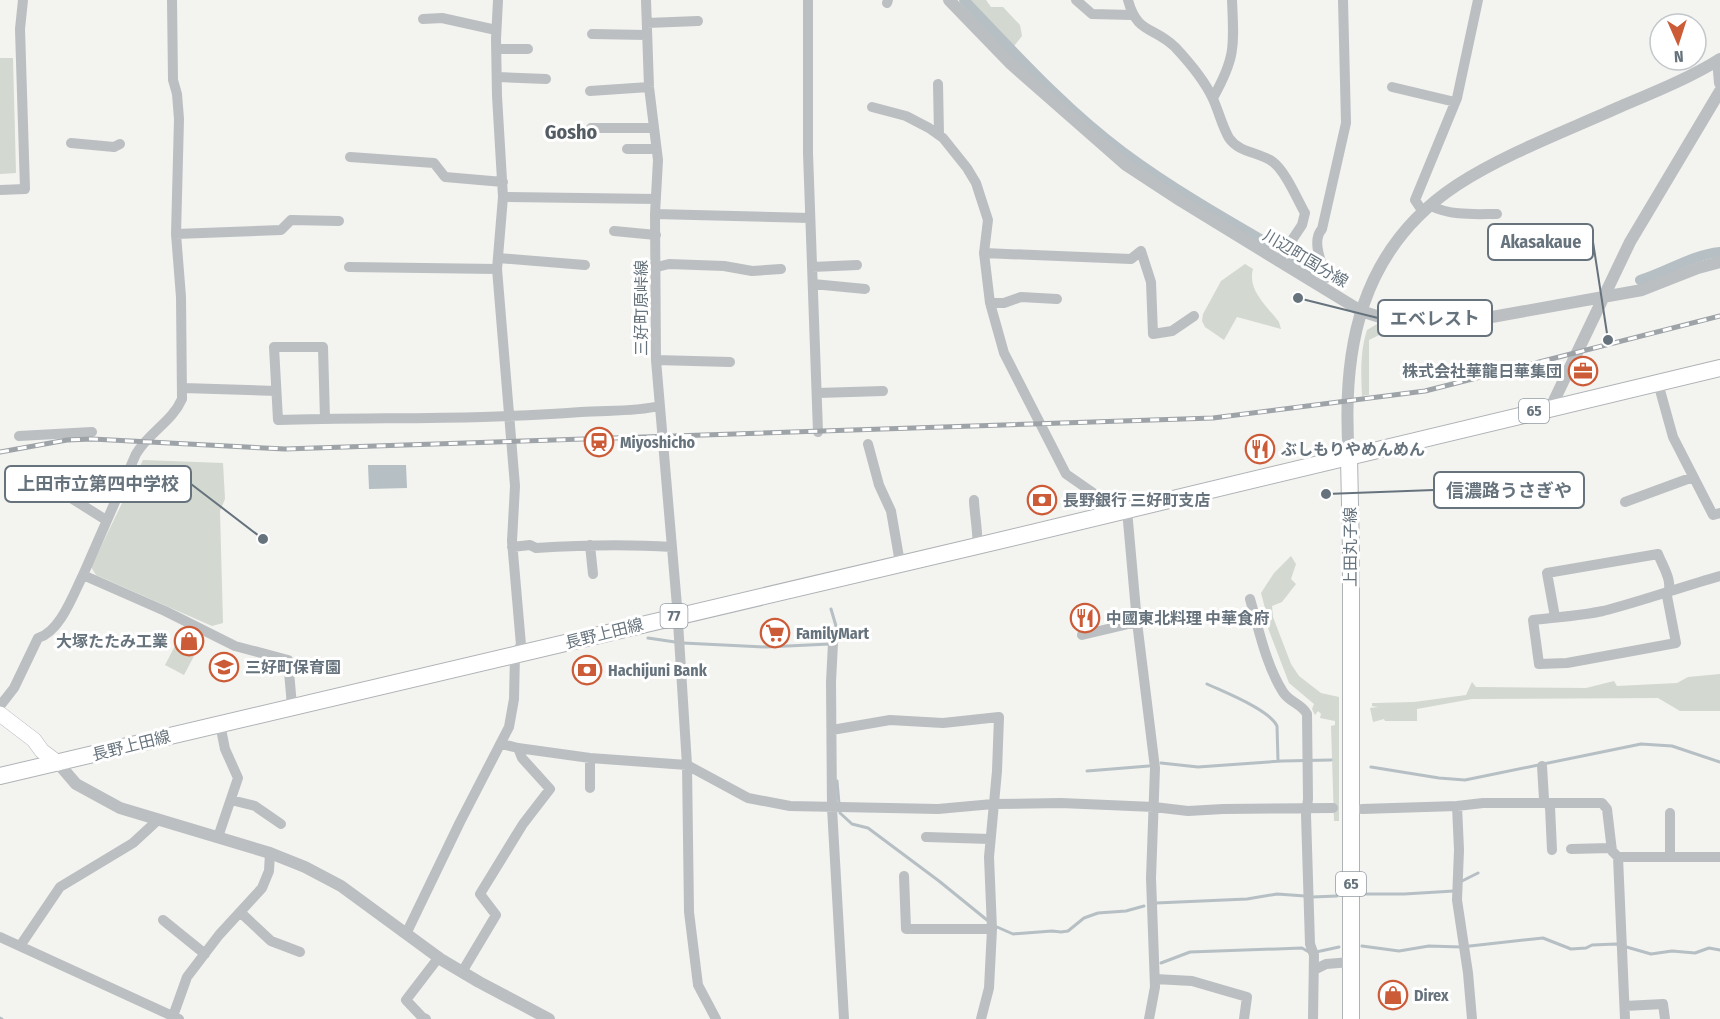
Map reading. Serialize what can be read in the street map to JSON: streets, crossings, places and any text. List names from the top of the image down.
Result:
{
  "streets": {
    "main road": [
      "65",
      "上田丸子線",
      "77",
      "長野上田線"
    ],
    "street": ["川辺町国分線", "三好町原峠線"]
  },
  "crossings": [
    ["三好町原峠線", "長野上田線"],
    ["65", "上田丸子線"],
    ["65", "長野上田線"],
    ["上田丸子線", "長野上田線"]
  ],
  "districts": ["Gosho"],
  "places": {
    "other": [
      "エベレスト",
      "Akasakaue",
      "信濃路うさぎや",
      "上田市立第四中学校"
    ],
    "office": ["株式会社華龍日華集団"],
    "station": ["Miyoshicho"],
    "restaurant": ["ぶしもりやめんめん", "中國東北料理 中華食府"],
    "bank": ["長野銀行 三好町支店", "Hachijuni Bank"],
    "supermarket": ["FamilyMart"],
    "shop": ["大塚たたみ工業", "Direx"],
    "school or university": ["三好町保育園"]
  },
  "north": "bottom"
}
